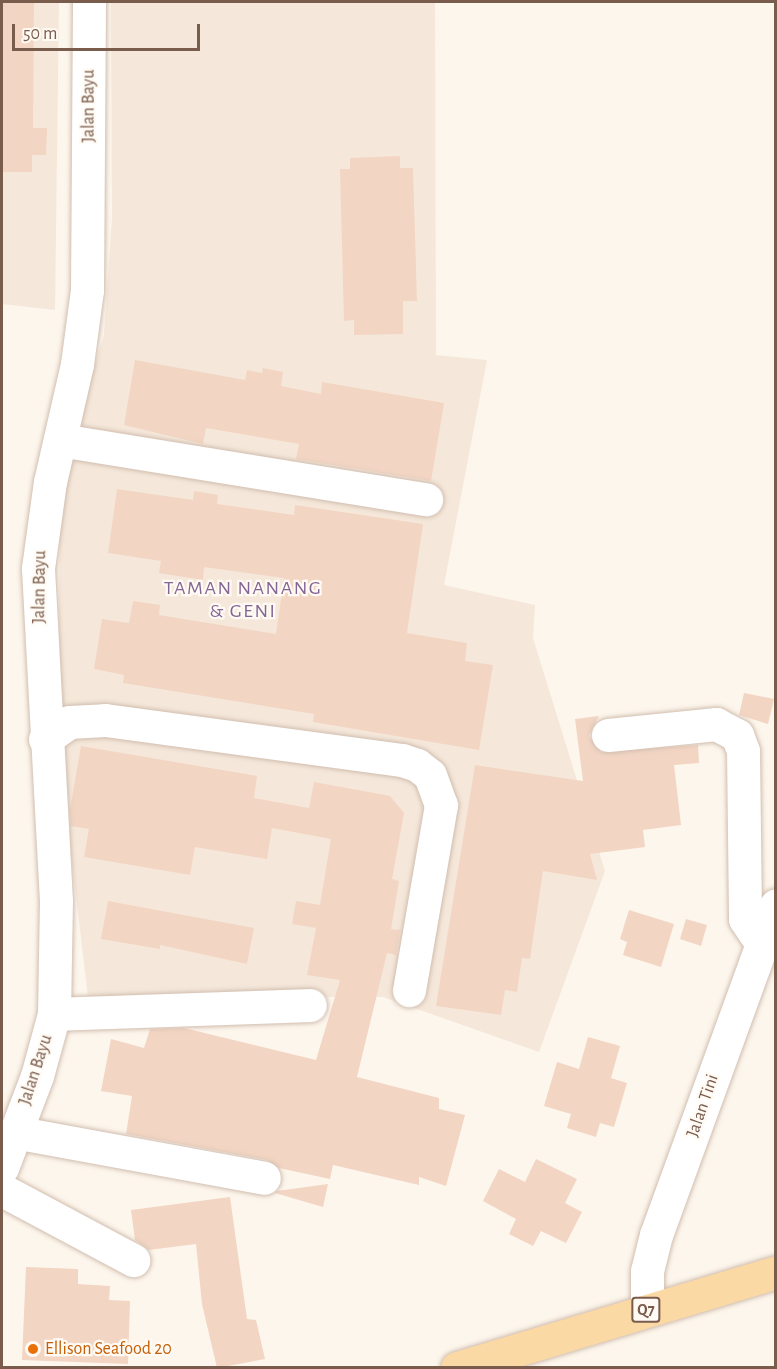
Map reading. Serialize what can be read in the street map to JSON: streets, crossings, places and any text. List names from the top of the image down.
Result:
{
  "streets": {
    "main road": ["Q7"],
    "street": ["Jalan Bayu", "Jalan Tini"]
  },
  "crossings": [
    ["Jalan Tini", "Q7"]
  ],
  "districts": ["TAMAN NANANG & GENI"],
  "places": ["Ellison Seafood 20"],
  "scale_bar": "50 m"
}
